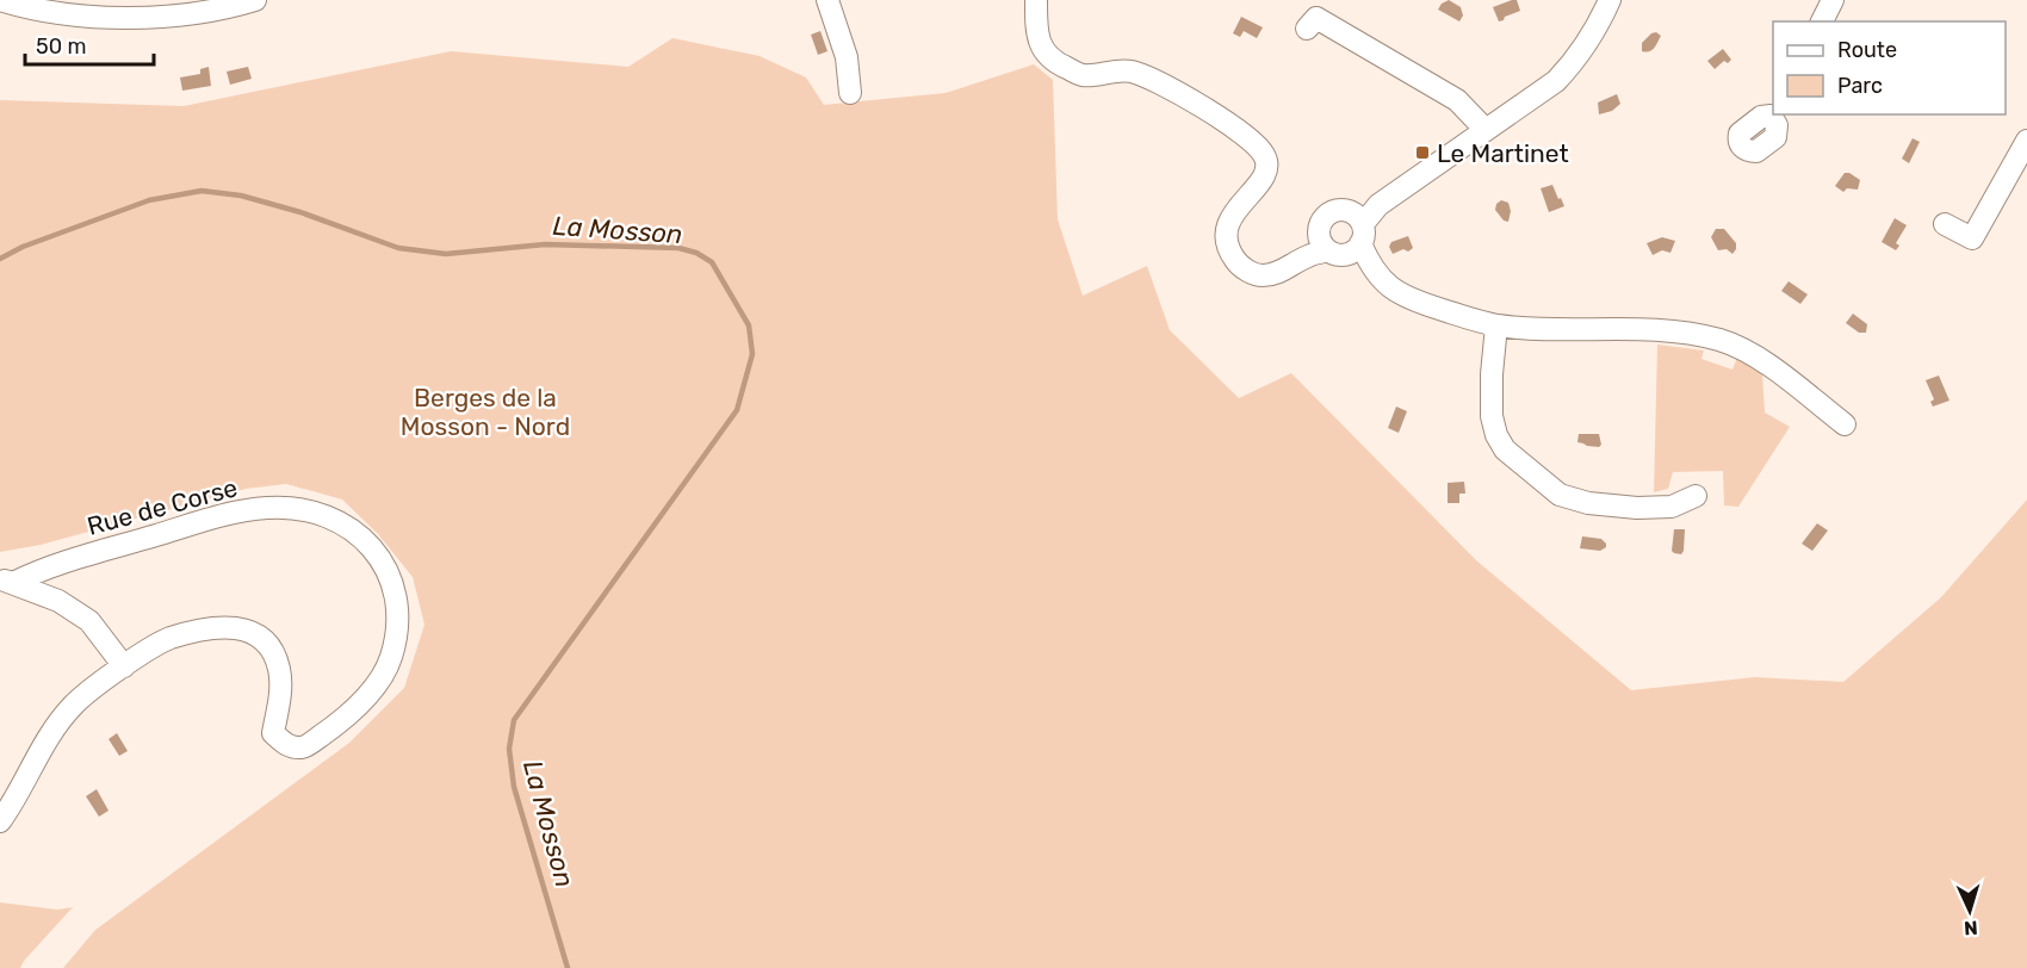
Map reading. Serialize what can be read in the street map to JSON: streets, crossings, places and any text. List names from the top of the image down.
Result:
{
  "streets": {
    "street": ["Rue de Corse"]
  },
  "water": ["La Mosson"],
  "parks": ["Berges de la Mosson - Nord"],
  "places": {
    "transit": ["Le Martinet"]
  },
  "legend": ["Route", "Parc"],
  "scale_bar": "50 m",
  "north": "bottom"
}
